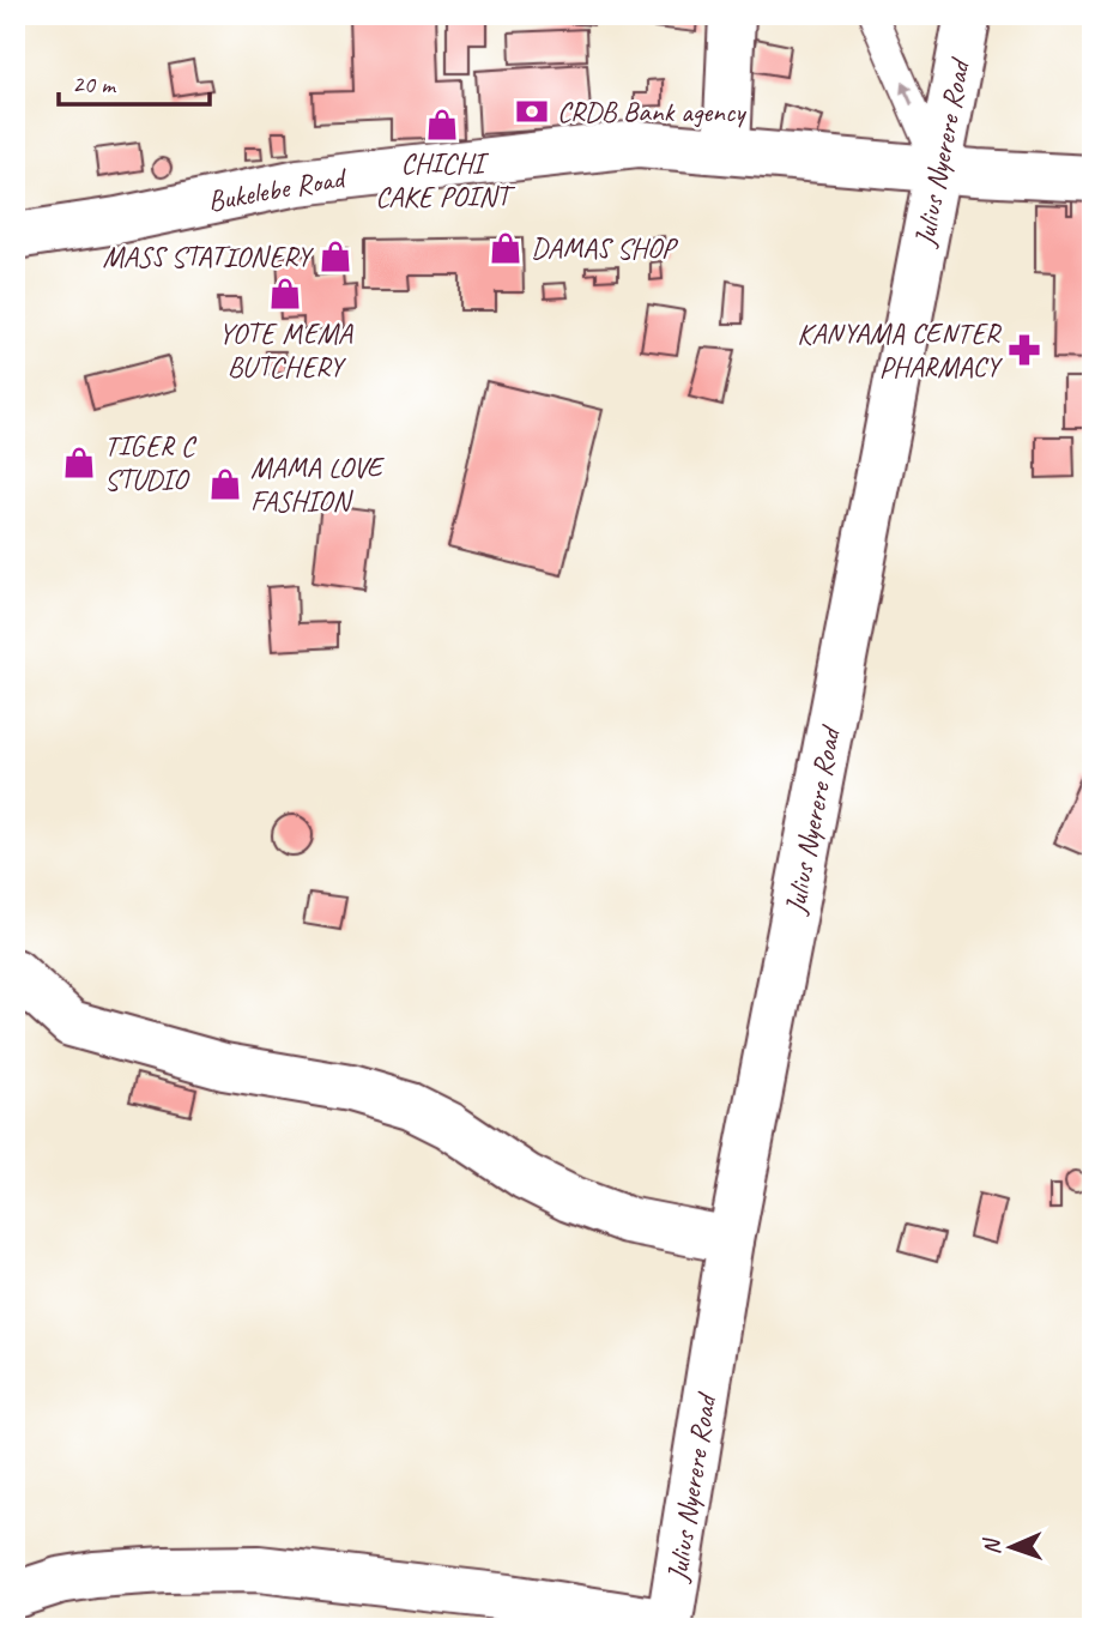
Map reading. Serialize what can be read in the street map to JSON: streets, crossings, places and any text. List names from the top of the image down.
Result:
{
  "streets": {
    "main road": ["Julius Nyerere Road", "Bukelebe Road"]
  },
  "crossings": [
    ["Julius Nyerere Road", "Bukelebe Road"]
  ],
  "places": {
    "bank": ["CRDB Bank agency"],
    "shop": [
      "CHICHI CAKE POINT",
      "DAMAS SHOP",
      "MASS STATIONERY",
      "YOTE MEMA BUTCHERY",
      "TIGER C STUDIO",
      "MAMA LOVE FASHION"
    ],
    "pharmacy": ["KANYAMA CENTER PHARMACY"]
  },
  "scale_bar": "20 m",
  "north": "left"
}
